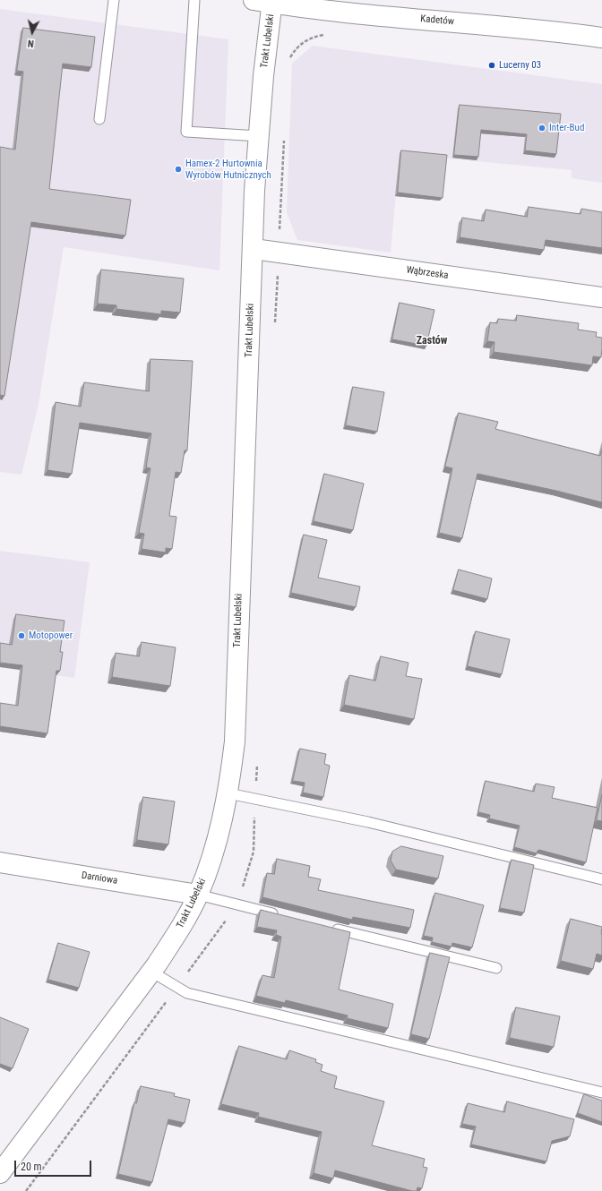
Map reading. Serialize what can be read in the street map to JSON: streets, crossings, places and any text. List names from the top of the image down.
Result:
{
  "streets": {
    "street": [
      "Kadetów",
      "Trakt Lubelski",
      "Wąbrzeska",
      "Darniowa"
    ]
  },
  "crossings": [
    ["Kadetów", "Trakt Lubelski"],
    ["Trakt Lubelski", "Wąbrzeska"],
    ["Trakt Lubelski", "Darniowa"]
  ],
  "districts": ["Zastów"],
  "places": [
    "Lucerny 03",
    "Inter-Bud",
    "Hamex-2 Hurtownia Wyrobów Hutnicznych",
    "Motopower"
  ],
  "scale_bar": "20 m",
  "north": "bottom"
}
